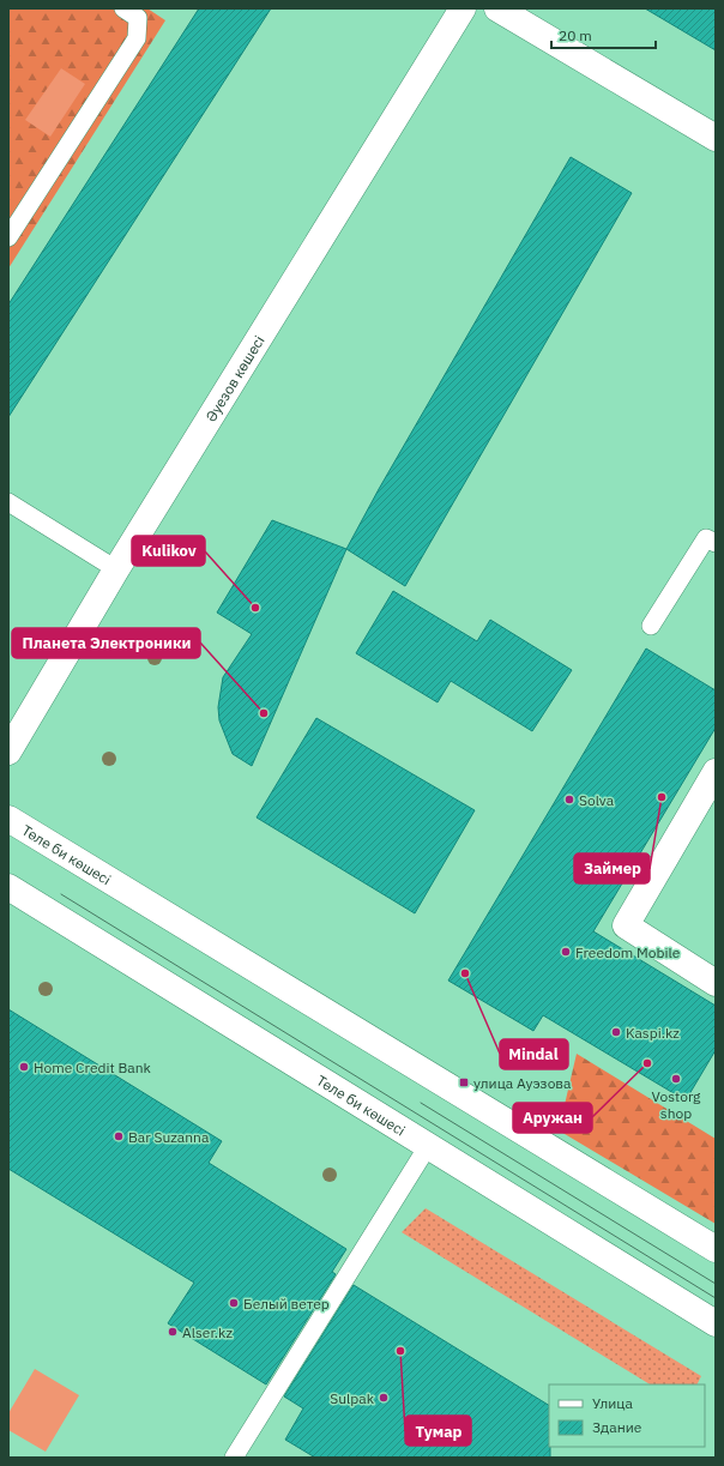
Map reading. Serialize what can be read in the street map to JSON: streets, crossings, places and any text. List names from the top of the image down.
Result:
{
  "streets": {
    "main road": ["Әуезов көшесі", "Төле би көшесі"]
  },
  "places": {
    "other": [
      "Kulikov",
      "Планета Электроники",
      "Займер",
      "Solva",
      "Freedom Mobile",
      "Mindal",
      "Kaspi.kz",
      "Аружан",
      "Home Credit Bank",
      "Vostorg shop",
      "Bar Suzanna",
      "Белый ветер",
      "Alser.kz",
      "Тумар",
      "Sulpak"
    ],
    "transit": ["улица Ауэзова"]
  },
  "legend": ["Улица", "Здание"],
  "scale_bar": "20 m"
}
